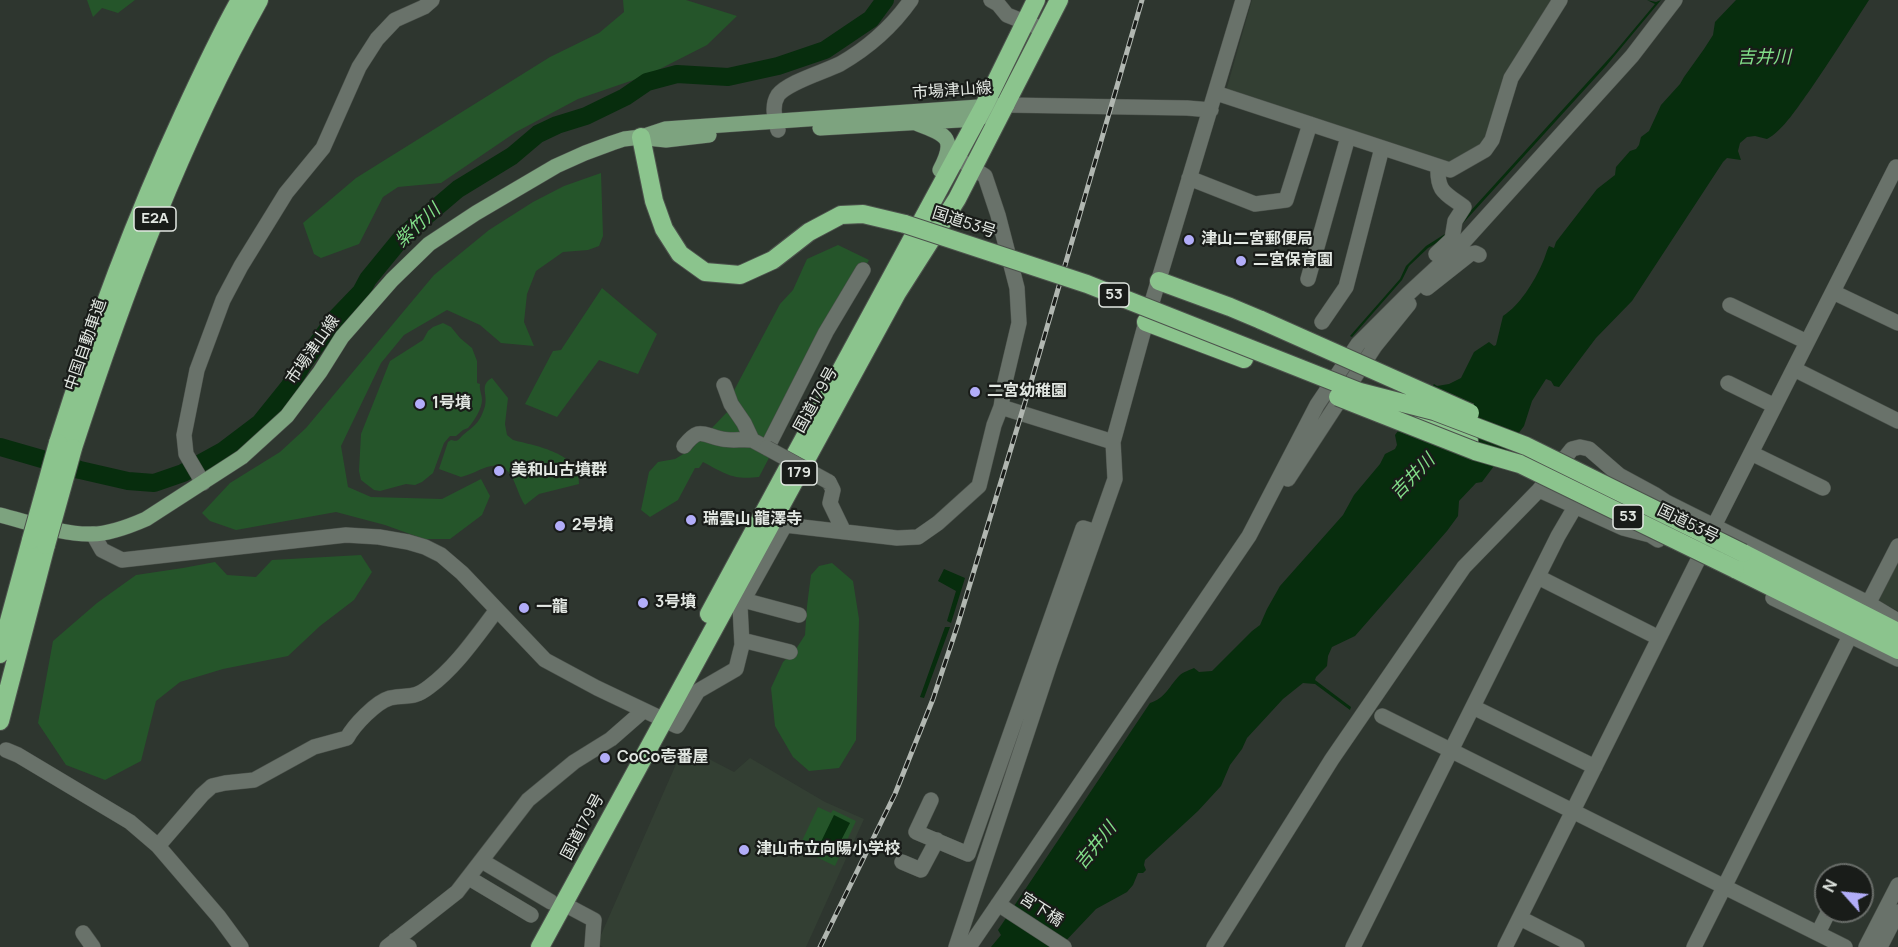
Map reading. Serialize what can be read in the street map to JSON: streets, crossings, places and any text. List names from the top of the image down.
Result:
{
  "streets": {
    "highway": [
      "E2A",
      "国道53号",
      "53",
      "中国自動車道",
      "国道179号",
      "179"
    ],
    "main road": ["市場津山線"],
    "street": ["宮下橋"]
  },
  "crossings": [
    ["市場津山線", "国道53号"],
    ["市場津山線", "国道179号"]
  ],
  "water": ["吉井川", "紫竹川"],
  "places": [
    "津山二宮郵便局",
    "二宮保育園",
    "二宮幼稚園",
    "1号墳",
    "美和山古墳群",
    "瑞雲山 龍澤寺",
    "2号墳",
    "3号墳",
    "一龍",
    "CoCo壱番屋",
    "津山市立向陽小学校"
  ],
  "north": "top left"
}
